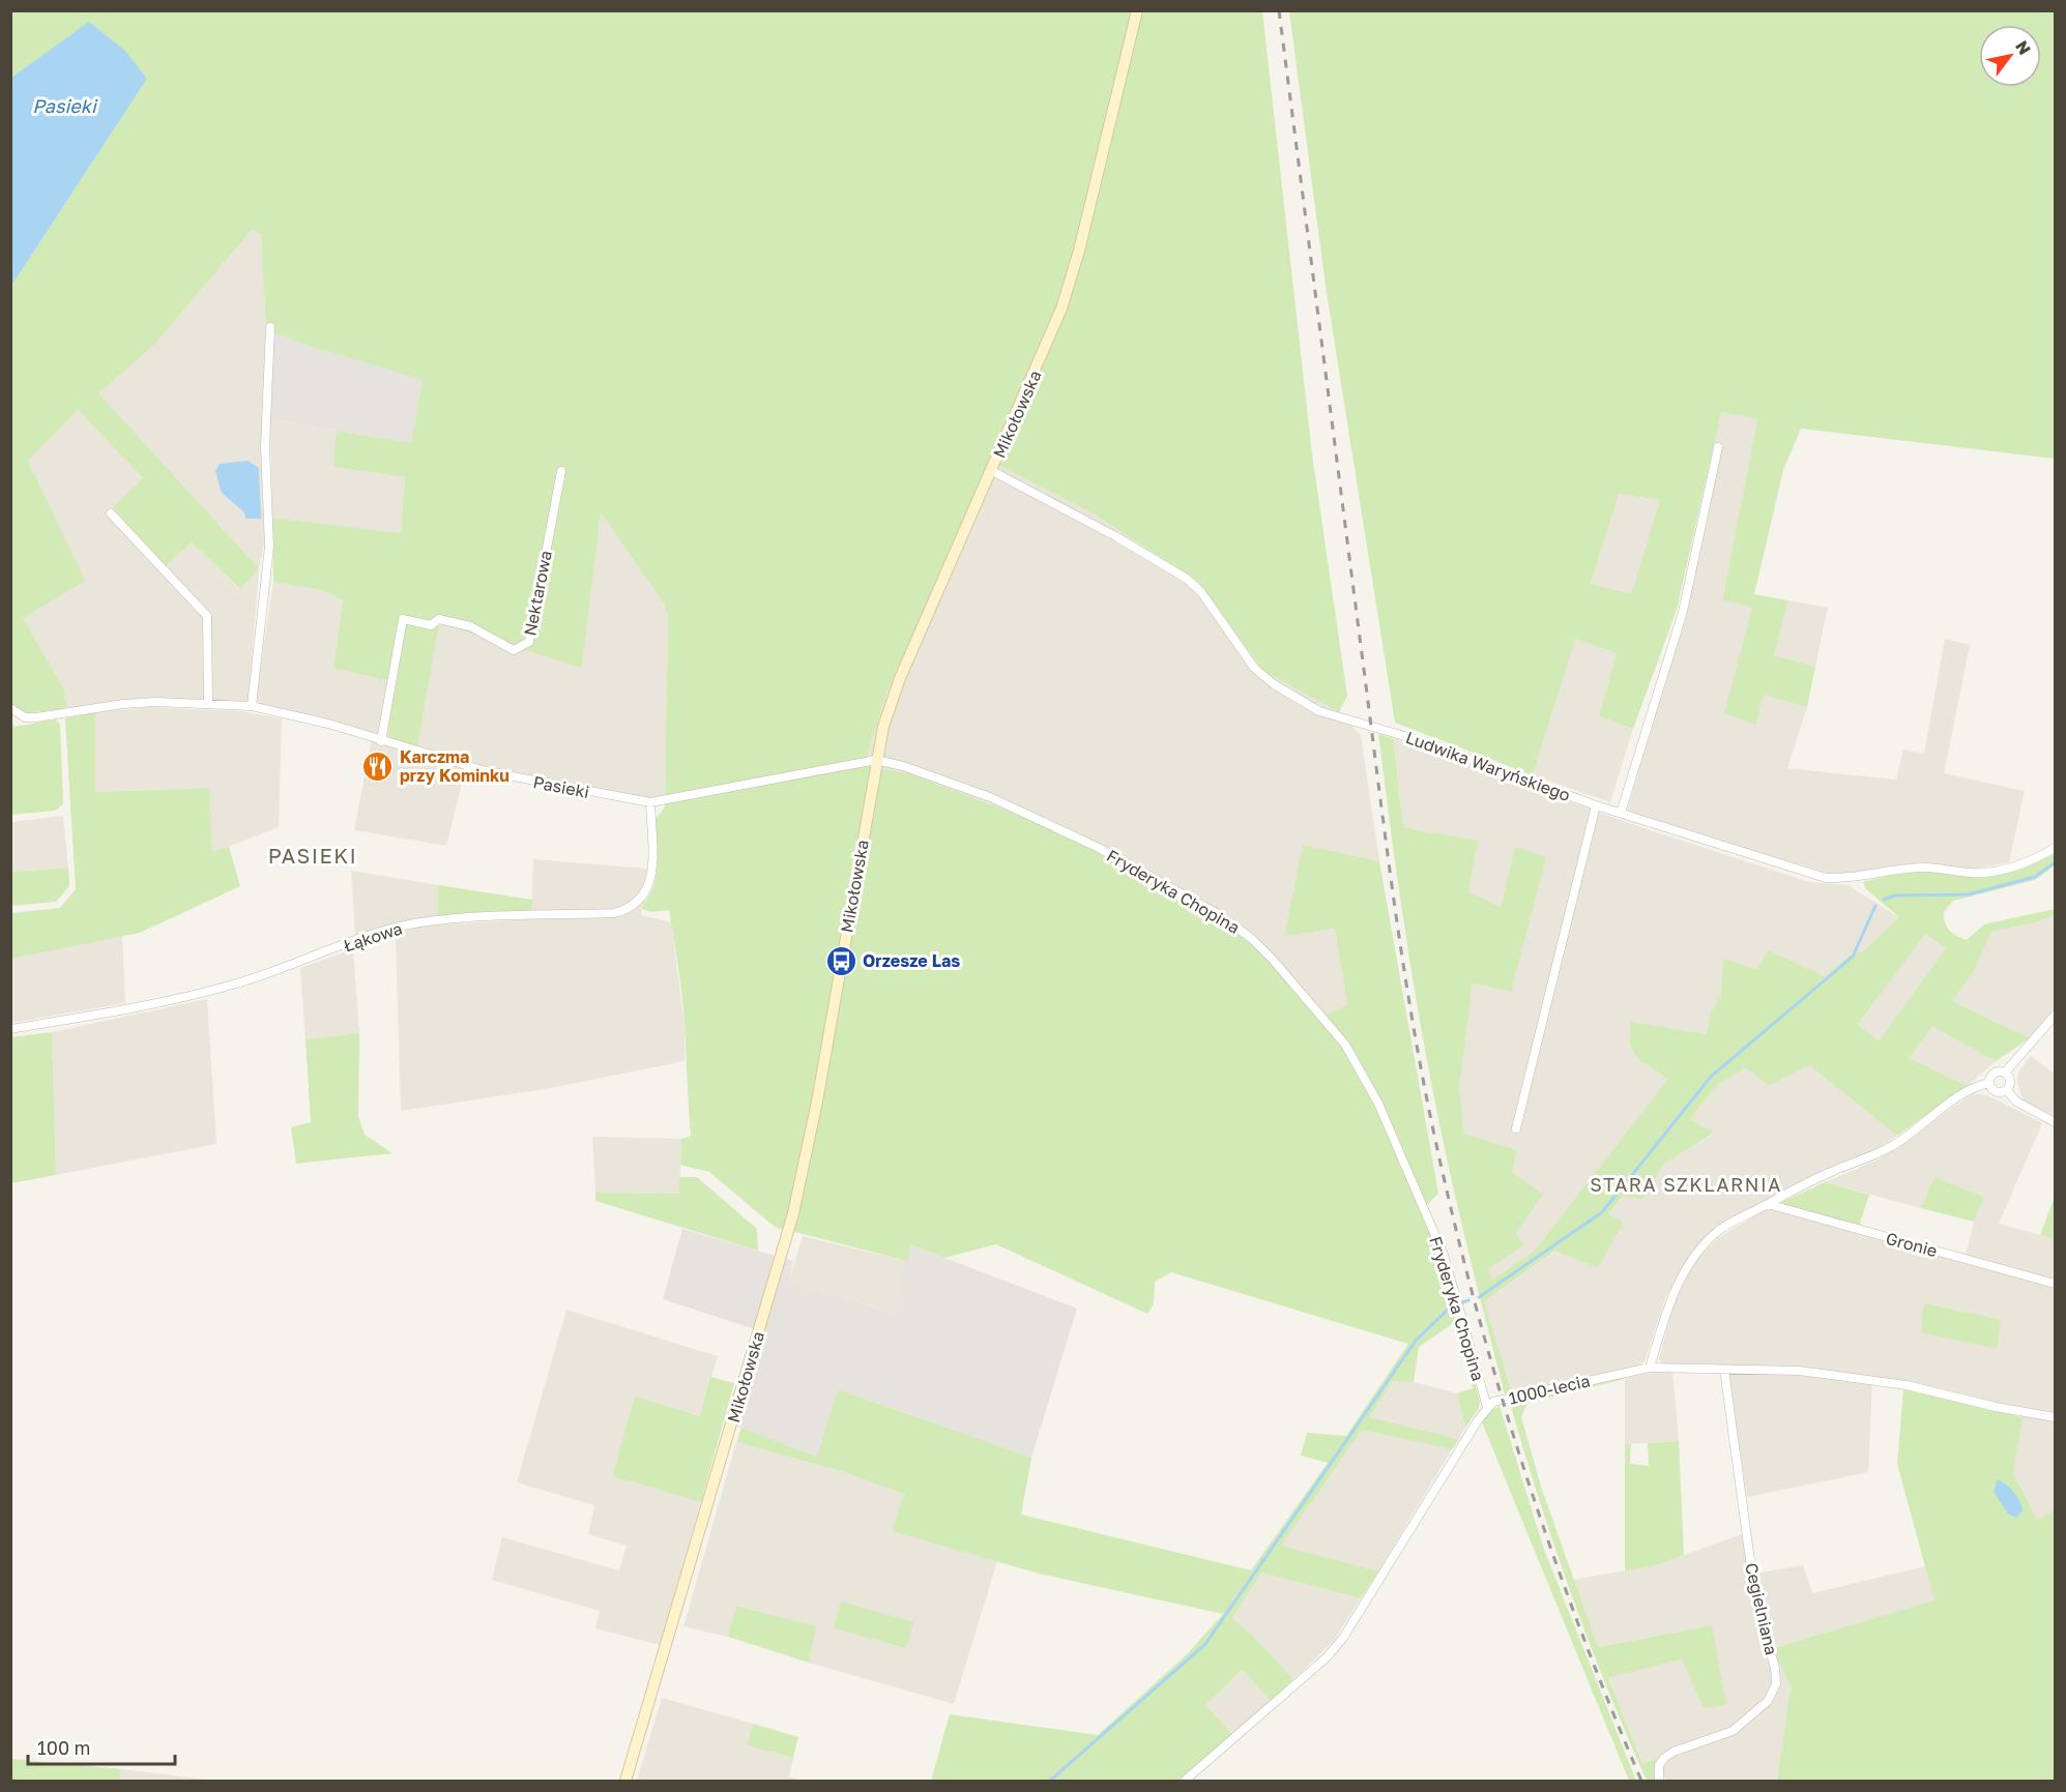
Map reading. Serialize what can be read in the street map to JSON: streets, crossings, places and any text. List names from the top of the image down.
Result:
{
  "streets": {
    "main road": ["Mikołowska"],
    "street": [
      "Nektarowa",
      "Ludwika Waryńskiego",
      "Pasieki",
      "Fryderyka Chopina",
      "Łąkowa",
      "Gronie",
      "1000-lecia",
      "Cegielniana"
    ]
  },
  "crossings": [
    ["Mikołowska", "Ludwika Waryńskiego"],
    ["Mikołowska", "Pasieki"],
    ["Mikołowska", "Fryderyka Chopina"],
    ["Nektarowa", "Pasieki"],
    ["Pasieki", "Fryderyka Chopina"],
    ["Pasieki", "Łąkowa"],
    ["Fryderyka Chopina", "1000-lecia"],
    ["1000-lecia", "Cegielniana"]
  ],
  "districts": ["PASIEKI", "STARA SZKLARNIA"],
  "water": ["Pasieki"],
  "places": {
    "restaurant": ["Karczma przy Kominku"],
    "bus stop": ["Orzesze Las"]
  },
  "scale_bar": "100 m",
  "north": "top right"
}
